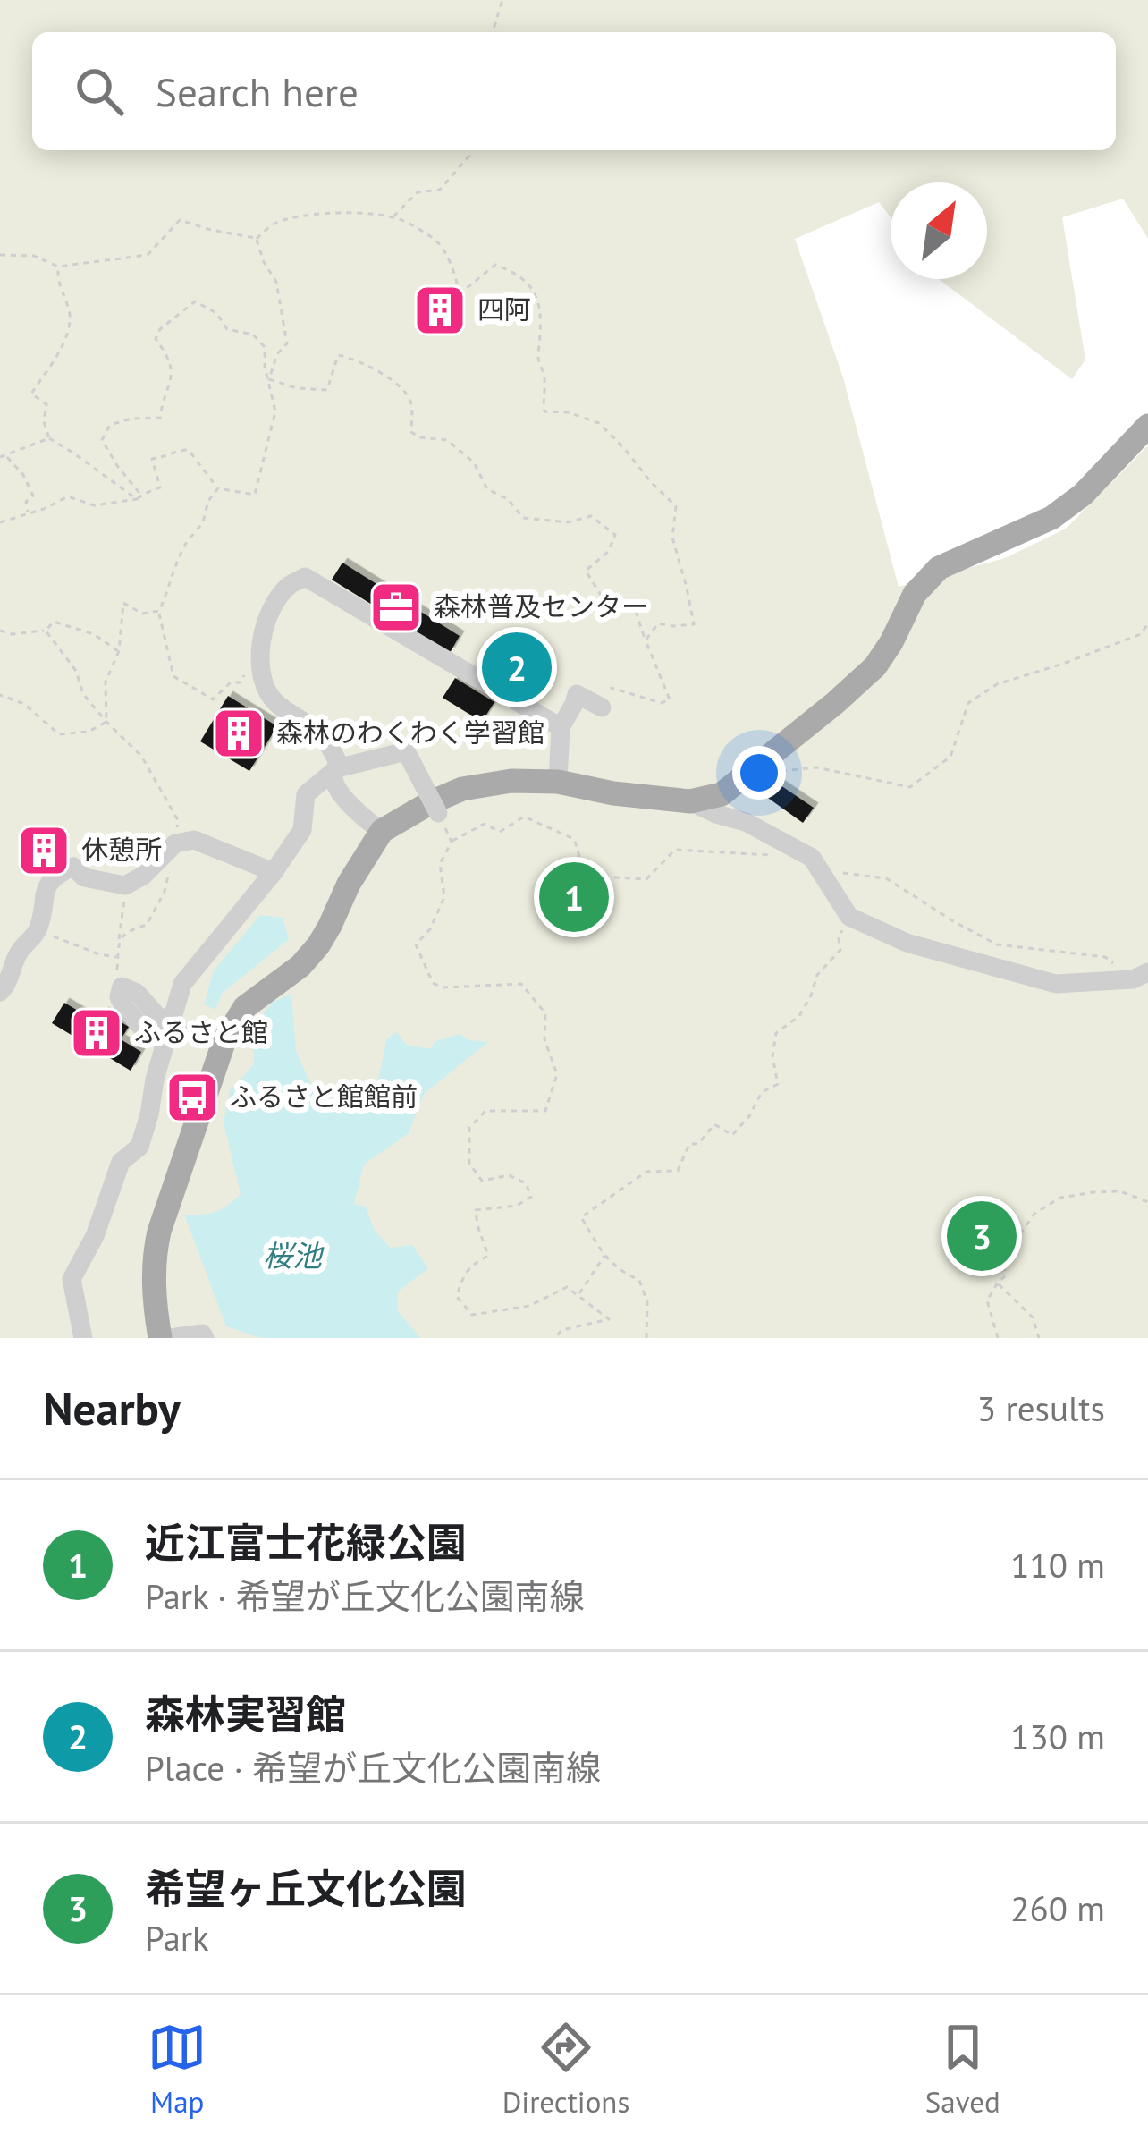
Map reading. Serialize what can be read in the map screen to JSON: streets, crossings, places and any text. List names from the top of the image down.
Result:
{
  "water": ["桜池"],
  "places": {
    "building": [
      "四阿",
      "森林のわくわく学習館",
      "休憩所",
      "ふるさと館"
    ],
    "office": ["森林普及センター"],
    "bus stop": ["ふるさと館館前"]
  },
  "north": "top right",
  "page": {
    "search": "Search here",
    "pins": ["2", "1", "3"],
    "heading": ["Nearby", "3 results"],
    "list": [
      {
        "mark": "1",
        "name": "近江富士花緑公園",
        "note": "Park · 希望が丘文化公園南線",
        "value": "110 m"
      },
      {
        "mark": "2",
        "name": "森林実習館",
        "note": "Place · 希望が丘文化公園南線",
        "value": "130 m"
      },
      {
        "mark": "3",
        "name": "希望ヶ丘文化公園",
        "note": "Park",
        "value": "260 m"
      }
    ],
    "nav": ["Map", "Directions", "Saved"]
  }
}
